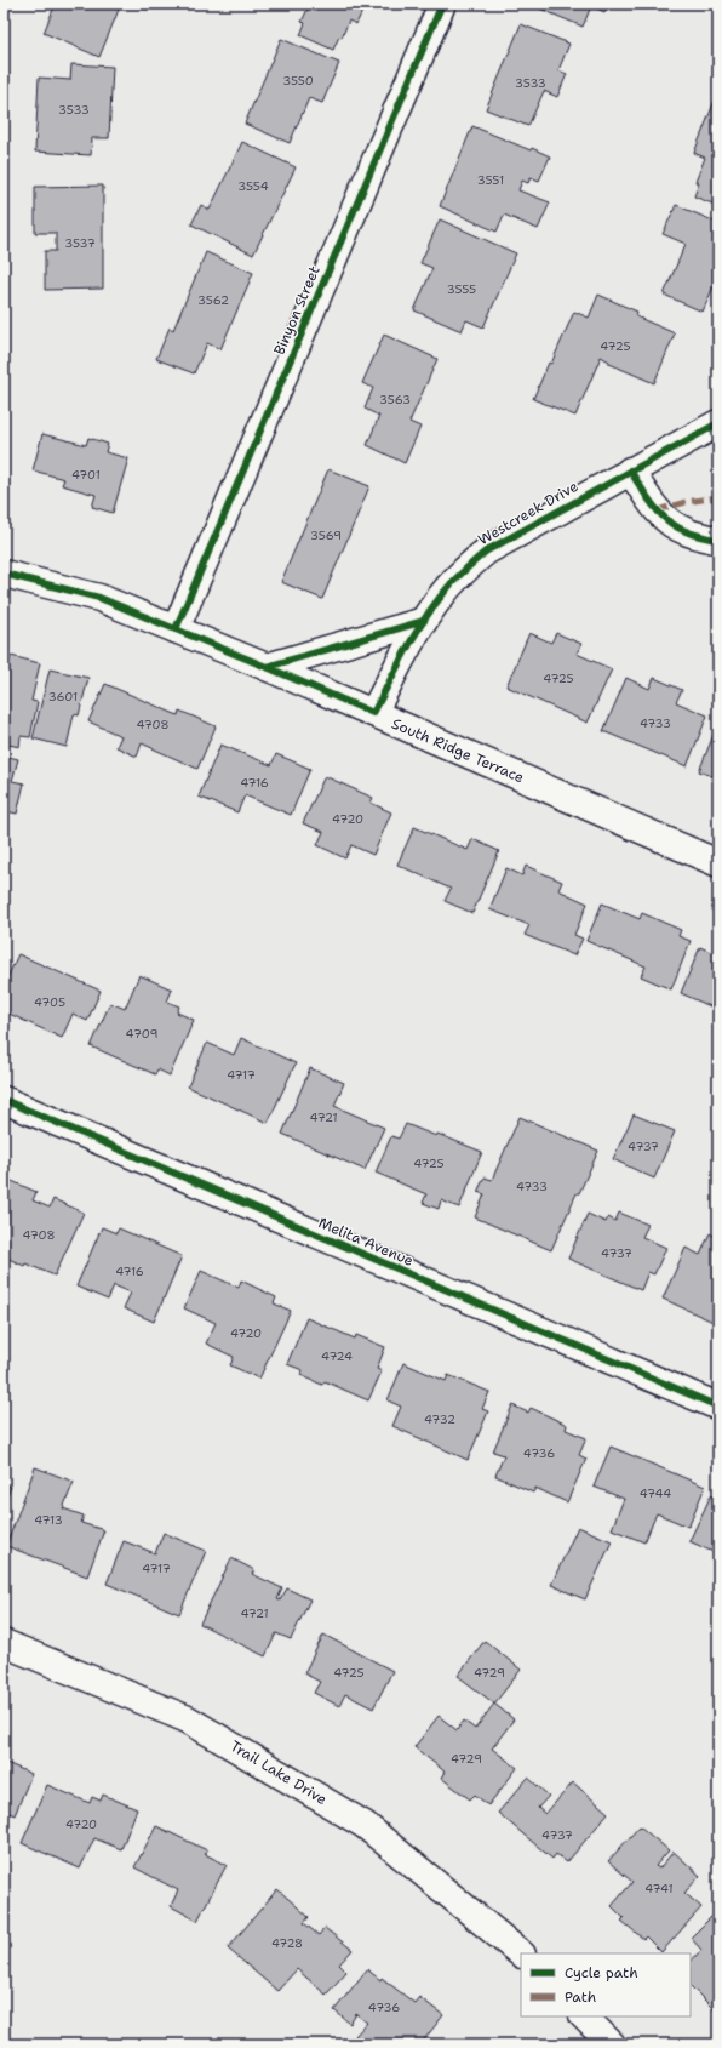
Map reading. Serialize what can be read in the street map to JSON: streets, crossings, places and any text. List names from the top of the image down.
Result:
{
  "streets": {
    "street": [
      "Binyon Street",
      "Westcreek Drive",
      "South Ridge Terrace",
      "Melita Avenue",
      "Trail Lake Drive"
    ]
  },
  "crossings": [
    ["Binyon Street", "South Ridge Terrace"],
    ["Westcreek Drive", "South Ridge Terrace"]
  ],
  "house_numbers": [
    "3550",
    "3533",
    "3533",
    "3551",
    "3554",
    "3537",
    "3555",
    "3562",
    "4725",
    "3563",
    "4701",
    "3569",
    "4725",
    "3601",
    "4733",
    "4708",
    "4716",
    "4720",
    "4705",
    "4709",
    "4717",
    "4721",
    "4737",
    "4725",
    "4733",
    "4708",
    "4737",
    "4716",
    "4720",
    "4724",
    "4732",
    "4736",
    "4744",
    "4713",
    "4717",
    "4721",
    "4725",
    "4729",
    "4729",
    "4720",
    "4737",
    "4741",
    "4728",
    "4736"
  ],
  "legend": ["Cycle path", "Path"]
}
